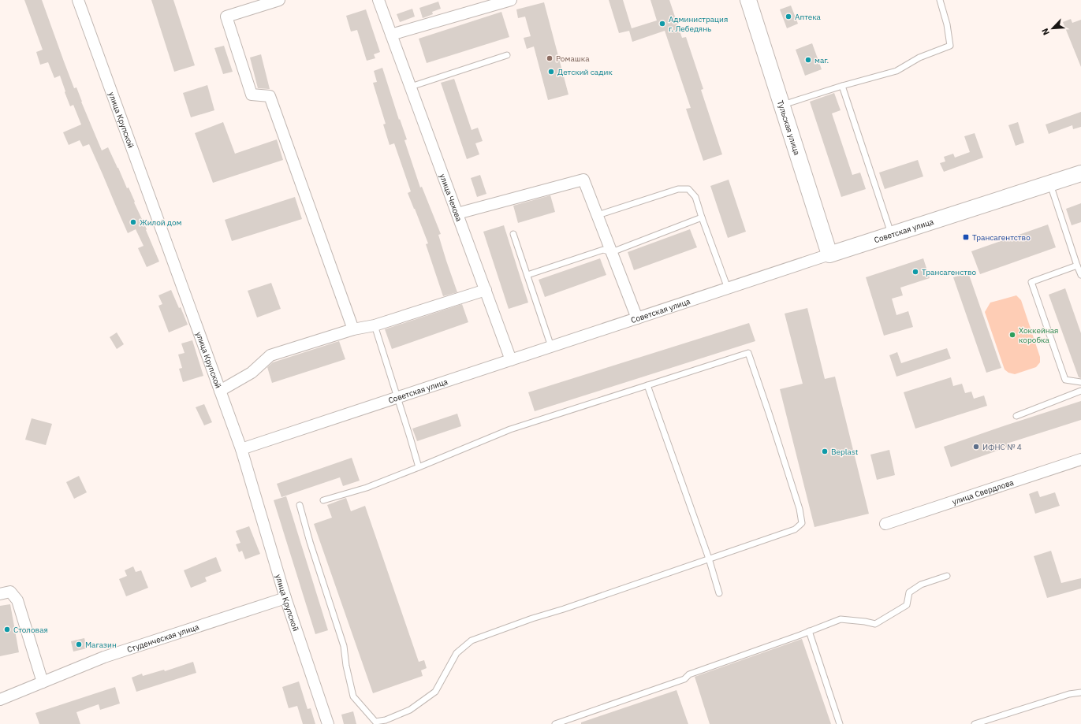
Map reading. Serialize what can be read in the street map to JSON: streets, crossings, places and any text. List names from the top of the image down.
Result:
{
  "streets": {
    "main road": ["Тульская улица", "Советская улица"],
    "street": [
      "улица Крупской",
      "улица Чехова",
      "улица Свердлова",
      "Студенческая улица"
    ]
  },
  "crossings": [
    ["улица Крупской", "Советская улица"],
    ["улица Крупской", "Студенческая улица"],
    ["Тульская улица", "Советская улица"],
    ["улица Чехова", "Советская улица"]
  ],
  "places": {
    "other": [
      "Аптека",
      "Администрация г. Лебедянь",
      "Ромашка",
      "маг.",
      "Детский садик",
      "Жилой дом",
      "Трансагенство",
      "Хоккейная коробка",
      "ИФНС № 4",
      "Beplast",
      "Столовая",
      "Магазин"
    ],
    "transit": ["Трансагентство"]
  },
  "north": "bottom left"
}
